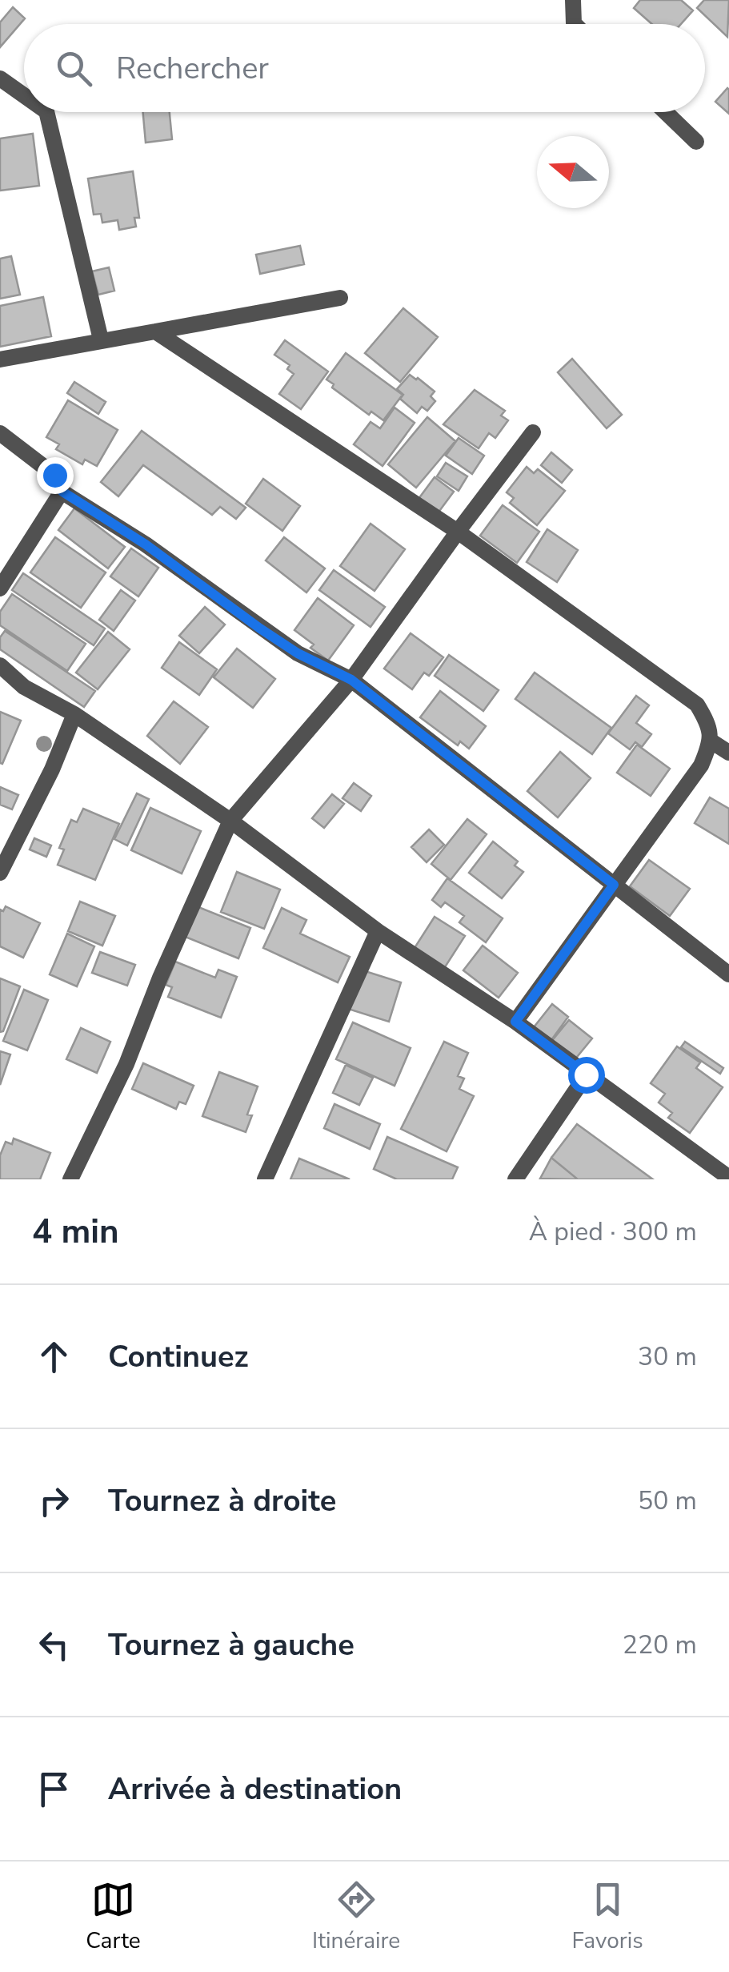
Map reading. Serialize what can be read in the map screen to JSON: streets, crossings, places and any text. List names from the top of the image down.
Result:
{
  "north": "left",
  "page": {
    "search": "Rechercher",
    "heading": ["4 min", "À pied · 300 m"],
    "list": [
      ["Continuez", "30 m"],
      ["Tournez à droite", "50 m"],
      ["Tournez à gauche", "220 m"],
      "Arrivée à destination"
    ],
    "nav": ["Carte", "Itinéraire", "Favoris"]
  }
}
